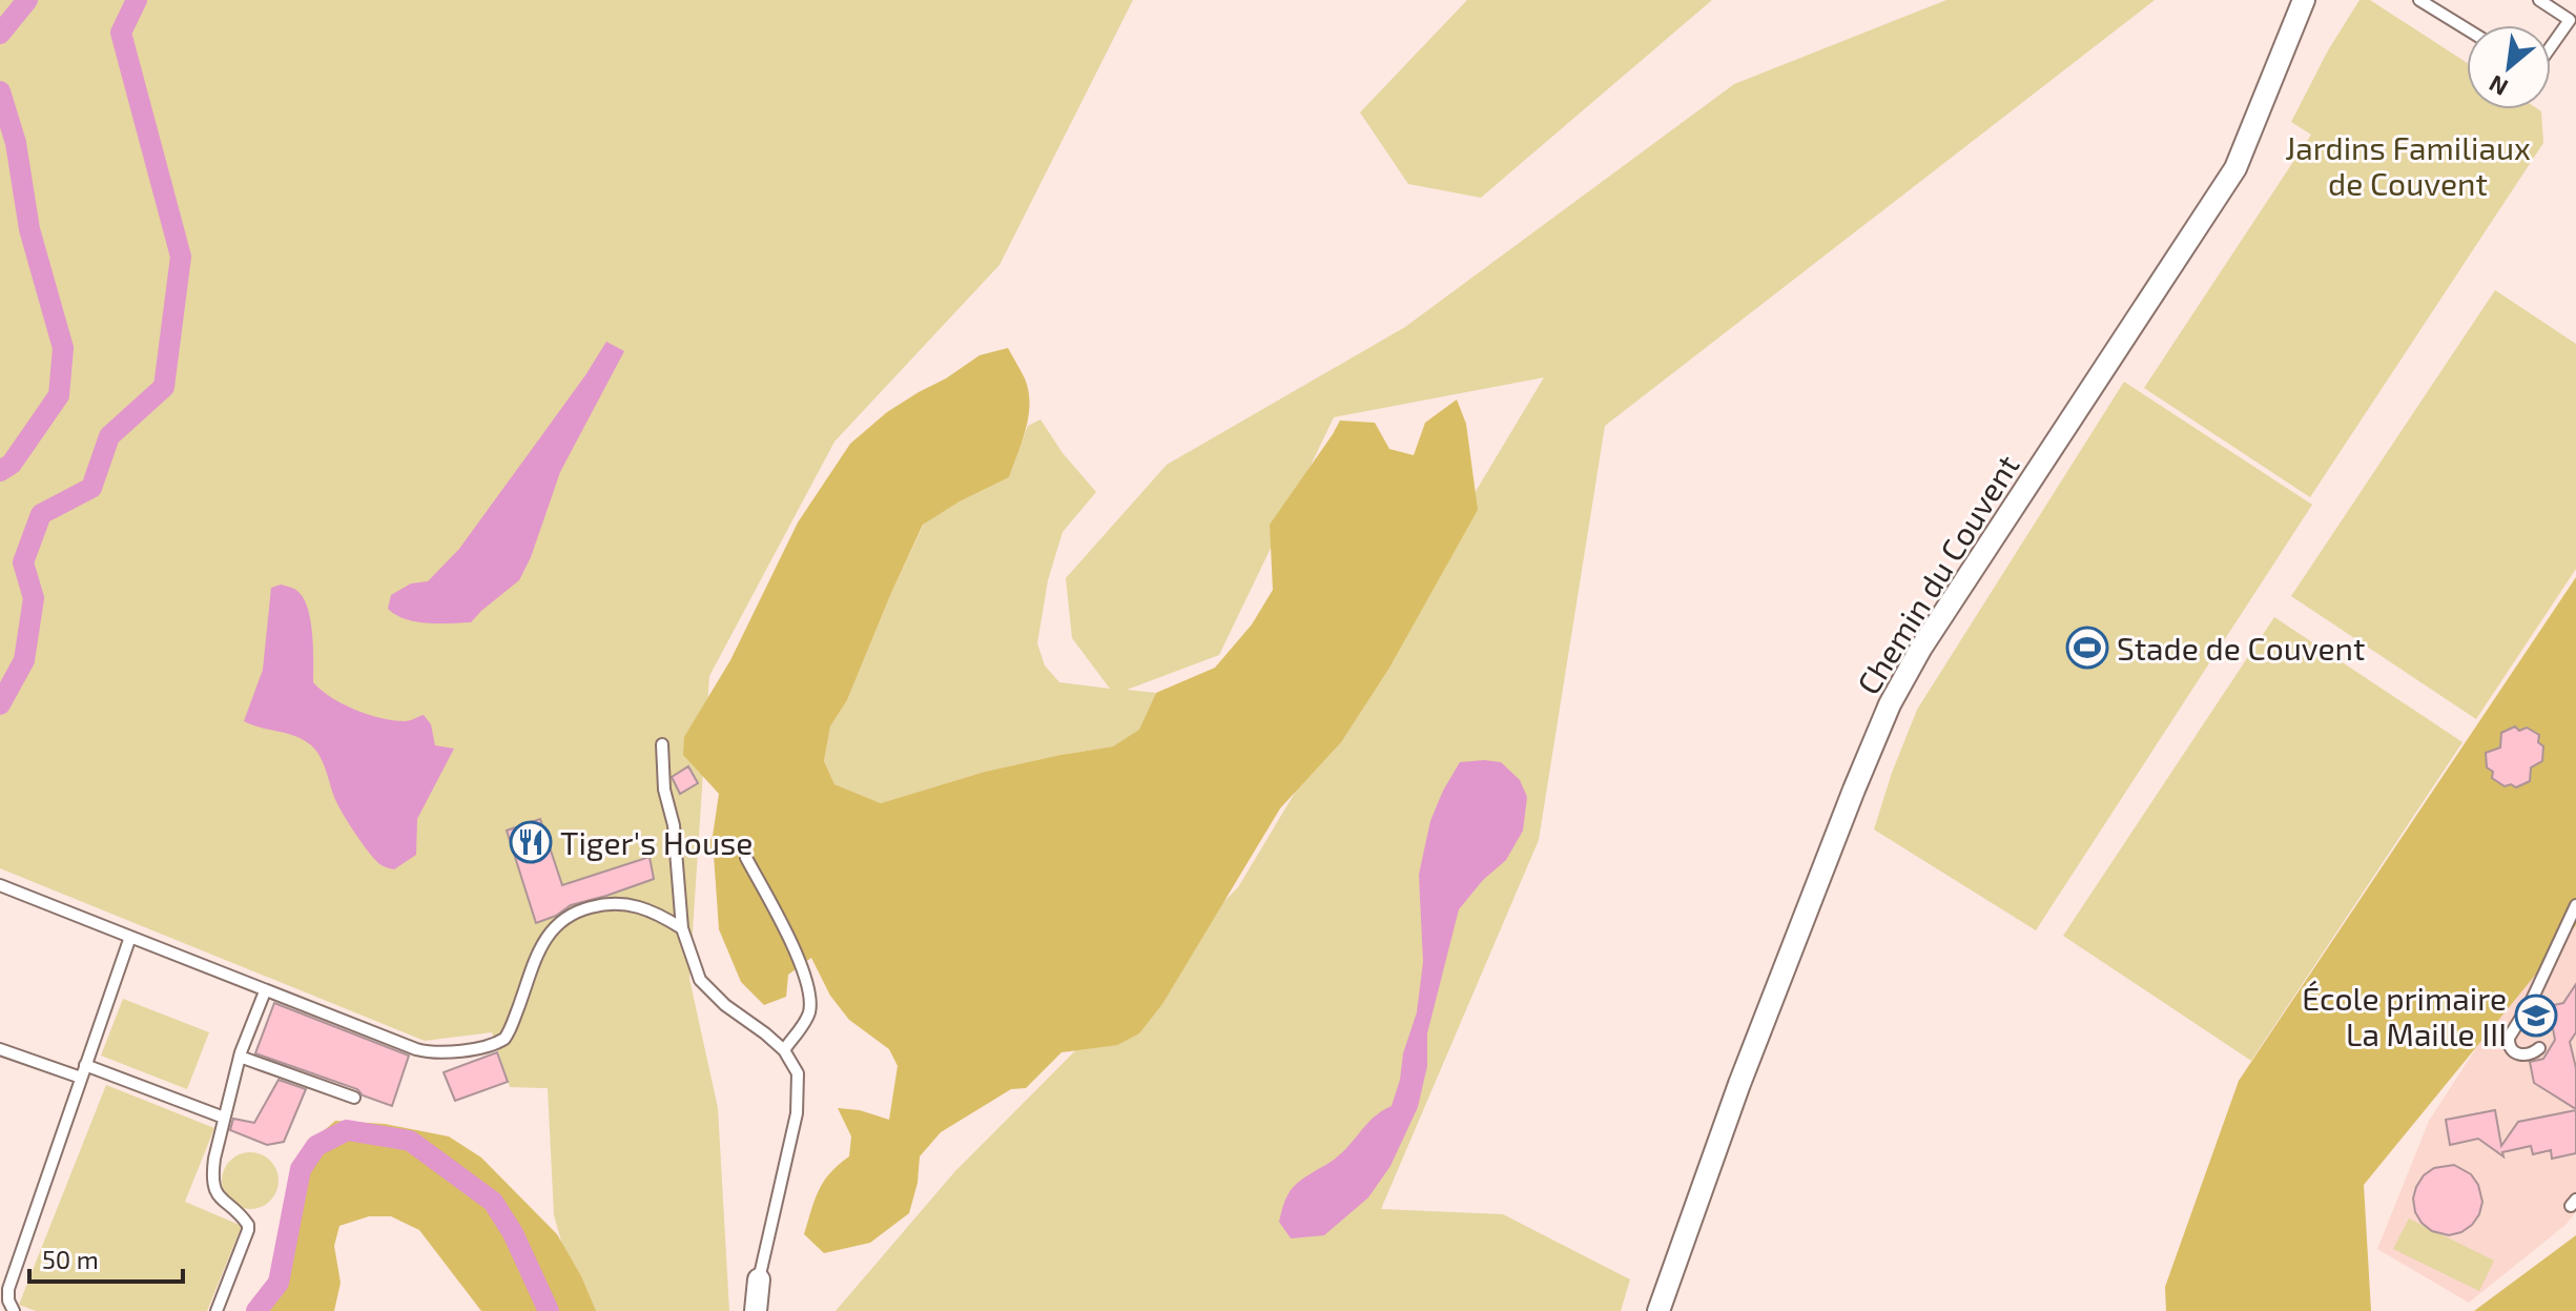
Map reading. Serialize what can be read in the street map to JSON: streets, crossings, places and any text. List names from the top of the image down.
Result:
{
  "streets": {
    "street": ["Chemin du Couvent"]
  },
  "parks": ["Jardins Familiaux de Couvent"],
  "places": {
    "sports": ["Stade de Couvent"],
    "restaurant": ["Tiger's House"],
    "school or university": ["École primaire La Maille III"]
  },
  "scale_bar": "50 m",
  "north": "bottom left"
}
